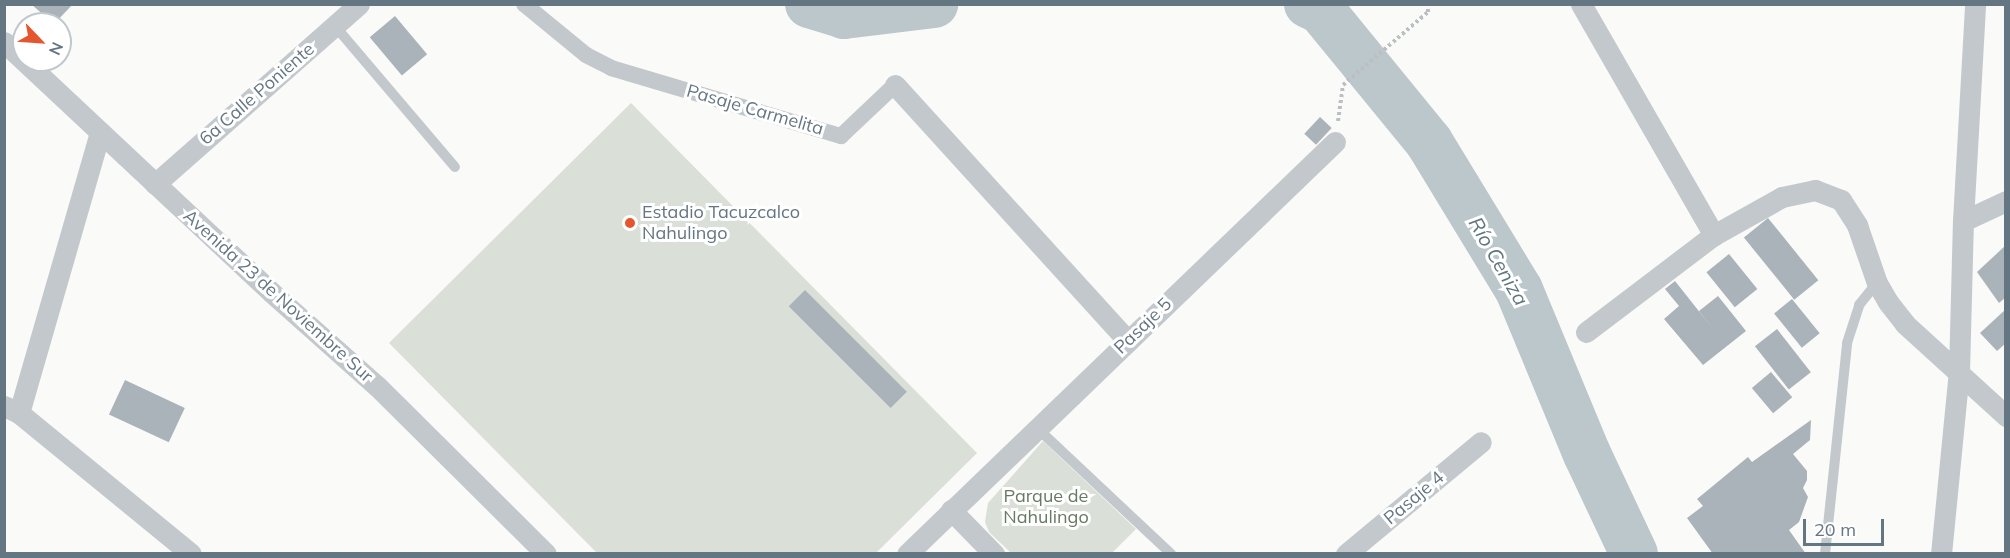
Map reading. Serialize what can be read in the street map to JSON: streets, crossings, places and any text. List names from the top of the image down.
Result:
{
  "streets": {
    "street": [
      "6a Calle Poniente",
      "Pasaje Carmelita",
      "Avenida 23 de Noviembre Sur",
      "Pasaje 5",
      "Pasaje 4"
    ]
  },
  "crossings": [
    ["6a Calle Poniente", "Avenida 23 de Noviembre Sur"],
    ["Pasaje Carmelita", "Pasaje 5"]
  ],
  "water": ["Río Ceniza"],
  "parks": ["Parque de Nahulingo"],
  "places": ["Estadio Tacuzcalco Nahulingo"],
  "scale_bar": "20 m",
  "north": "bottom right"
}
